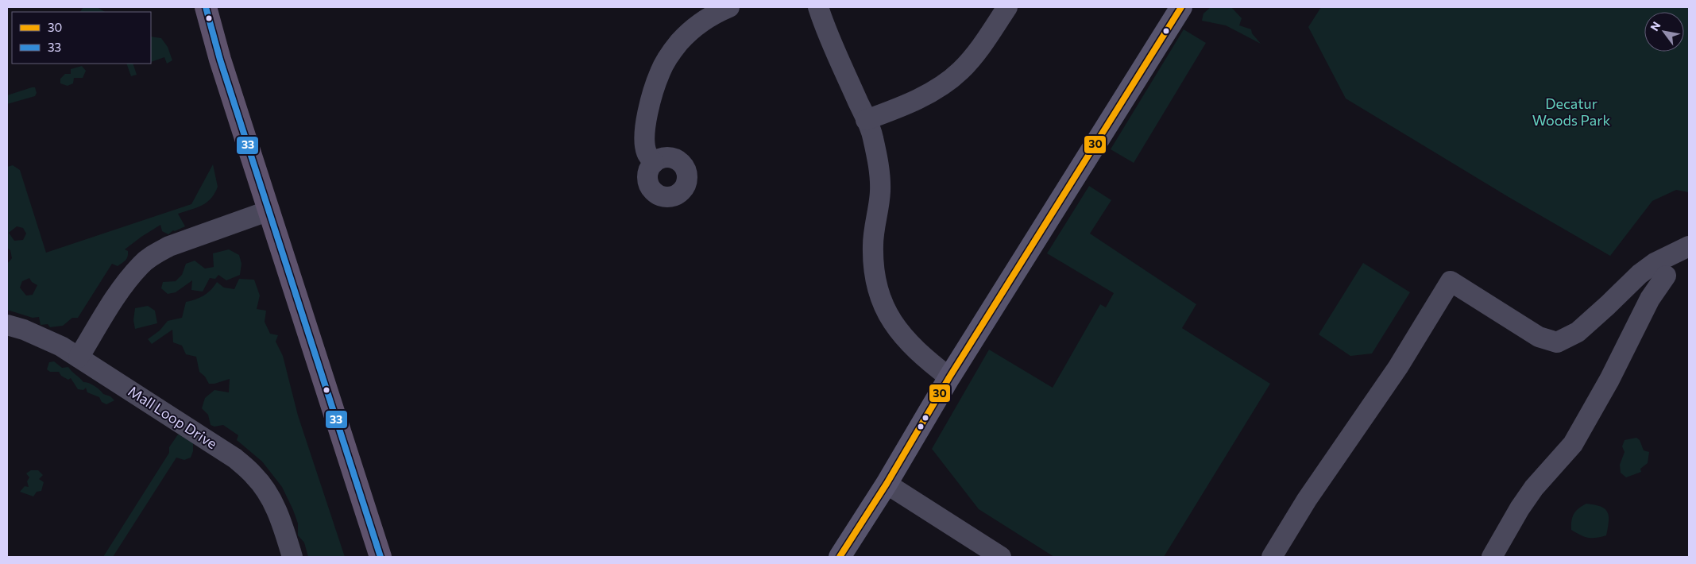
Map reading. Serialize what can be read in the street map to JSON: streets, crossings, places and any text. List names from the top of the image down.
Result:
{
  "streets": {
    "street": ["Mall Loop Drive"]
  },
  "parks": ["Decatur Woods Park"],
  "lines": ["transit line 30", "transit line 33"],
  "legend": ["30", "33"],
  "north": "top left"
}
